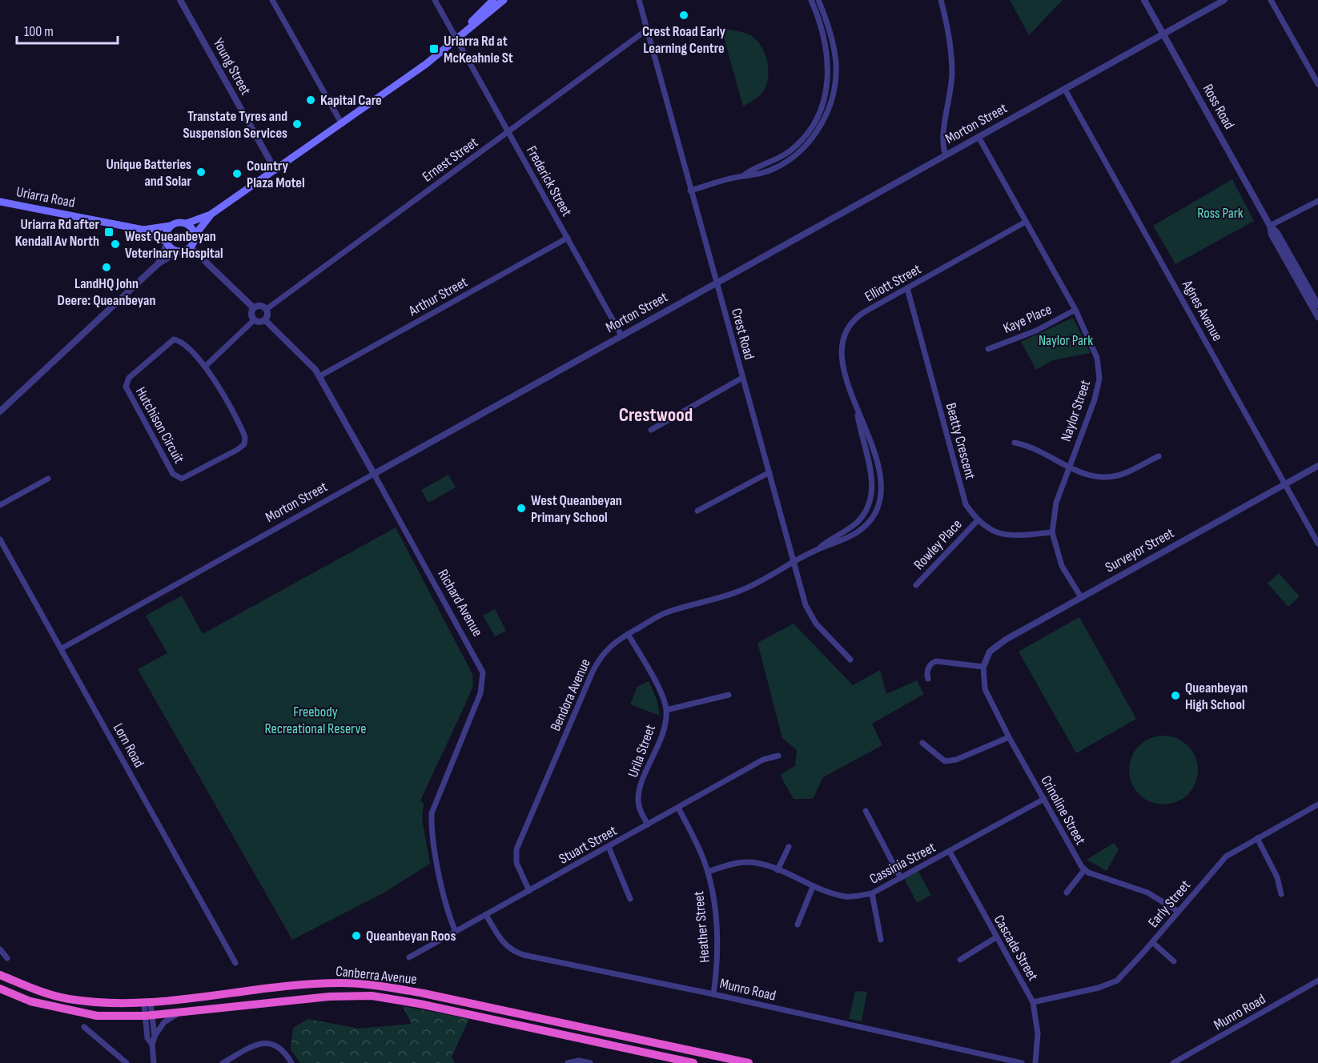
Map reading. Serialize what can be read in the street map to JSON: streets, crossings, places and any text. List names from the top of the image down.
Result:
{
  "streets": {
    "highway": ["Canberra Avenue"],
    "main road": ["Uriarra Road"],
    "street": [
      "Young Street",
      "Ross Road",
      "Morton Street",
      "Ernest Street",
      "Frederick Street",
      "Elliott Street",
      "Arthur Street",
      "Agnes Avenue",
      "Kaye Place",
      "Crest Road",
      "Naylor Street",
      "Hutchison Circuit",
      "Beatty Crescent",
      "Rowley Place",
      "Surveyor Street",
      "Richard Avenue",
      "Bendora Avenue",
      "Lorn Road",
      "Urila Street",
      "Crinoline Street",
      "Stuart Street",
      "Cassinia Street",
      "Early Street",
      "Heather Street",
      "Cascade Street",
      "Munro Road"
    ]
  },
  "crossings": [
    ["Ross Road", "Morton Street"],
    ["Morton Street", "Frederick Street"],
    ["Morton Street", "Agnes Avenue"],
    ["Morton Street", "Crest Road"],
    ["Morton Street", "Naylor Street"],
    ["Morton Street", "Richard Avenue"],
    ["Morton Street", "Lorn Road"],
    ["Ernest Street", "Frederick Street"],
    ["Ernest Street", "Crest Road"],
    ["Ernest Street", "Richard Avenue"],
    ["Frederick Street", "Arthur Street"],
    ["Elliott Street", "Crest Road"],
    ["Elliott Street", "Naylor Street"],
    ["Elliott Street", "Beatty Crescent"],
    ["Elliott Street", "Bendora Avenue"],
    ["Arthur Street", "Richard Avenue"],
    ["Agnes Avenue", "Surveyor Street"],
    ["Kaye Place", "Naylor Street"],
    ["Crest Road", "Bendora Avenue"],
    ["Naylor Street", "Beatty Crescent"],
    ["Naylor Street", "Surveyor Street"],
    ["Beatty Crescent", "Rowley Place"],
    ["Surveyor Street", "Crinoline Street"],
    ["Richard Avenue", "Stuart Street"],
    ["Bendora Avenue", "Urila Street"],
    ["Bendora Avenue", "Stuart Street"],
    ["Urila Street", "Stuart Street"],
    ["Crinoline Street", "Cassinia Street"],
    ["Stuart Street", "Heather Street"],
    ["Stuart Street", "Munro Road"],
    ["Cassinia Street", "Heather Street"],
    ["Cassinia Street", "Cascade Street"],
    ["Early Street", "Cascade Street"],
    ["Heather Street", "Munro Road"]
  ],
  "districts": ["Crestwood"],
  "parks": ["Ross Park", "Naylor Park", "Freebody Recreational Reserve"],
  "places": {
    "other": [
      "Crest Road Early Learning Centre",
      "Kapital Care",
      "Transtate Tyres and Suspension Services",
      "Unique Batteries and Solar",
      "Country Plaza Motel",
      "West Queanbeyan Veterinary Hospital",
      "LandHQ John Deere: Queanbeyan",
      "West Queanbeyan Primary School",
      "Queanbeyan High School",
      "Queanbeyan Roos"
    ],
    "transit": ["Uriarra Rd at McKeahnie St", "Uriarra Rd after Kendall Av North"]
  },
  "scale_bar": "100 m"
}
